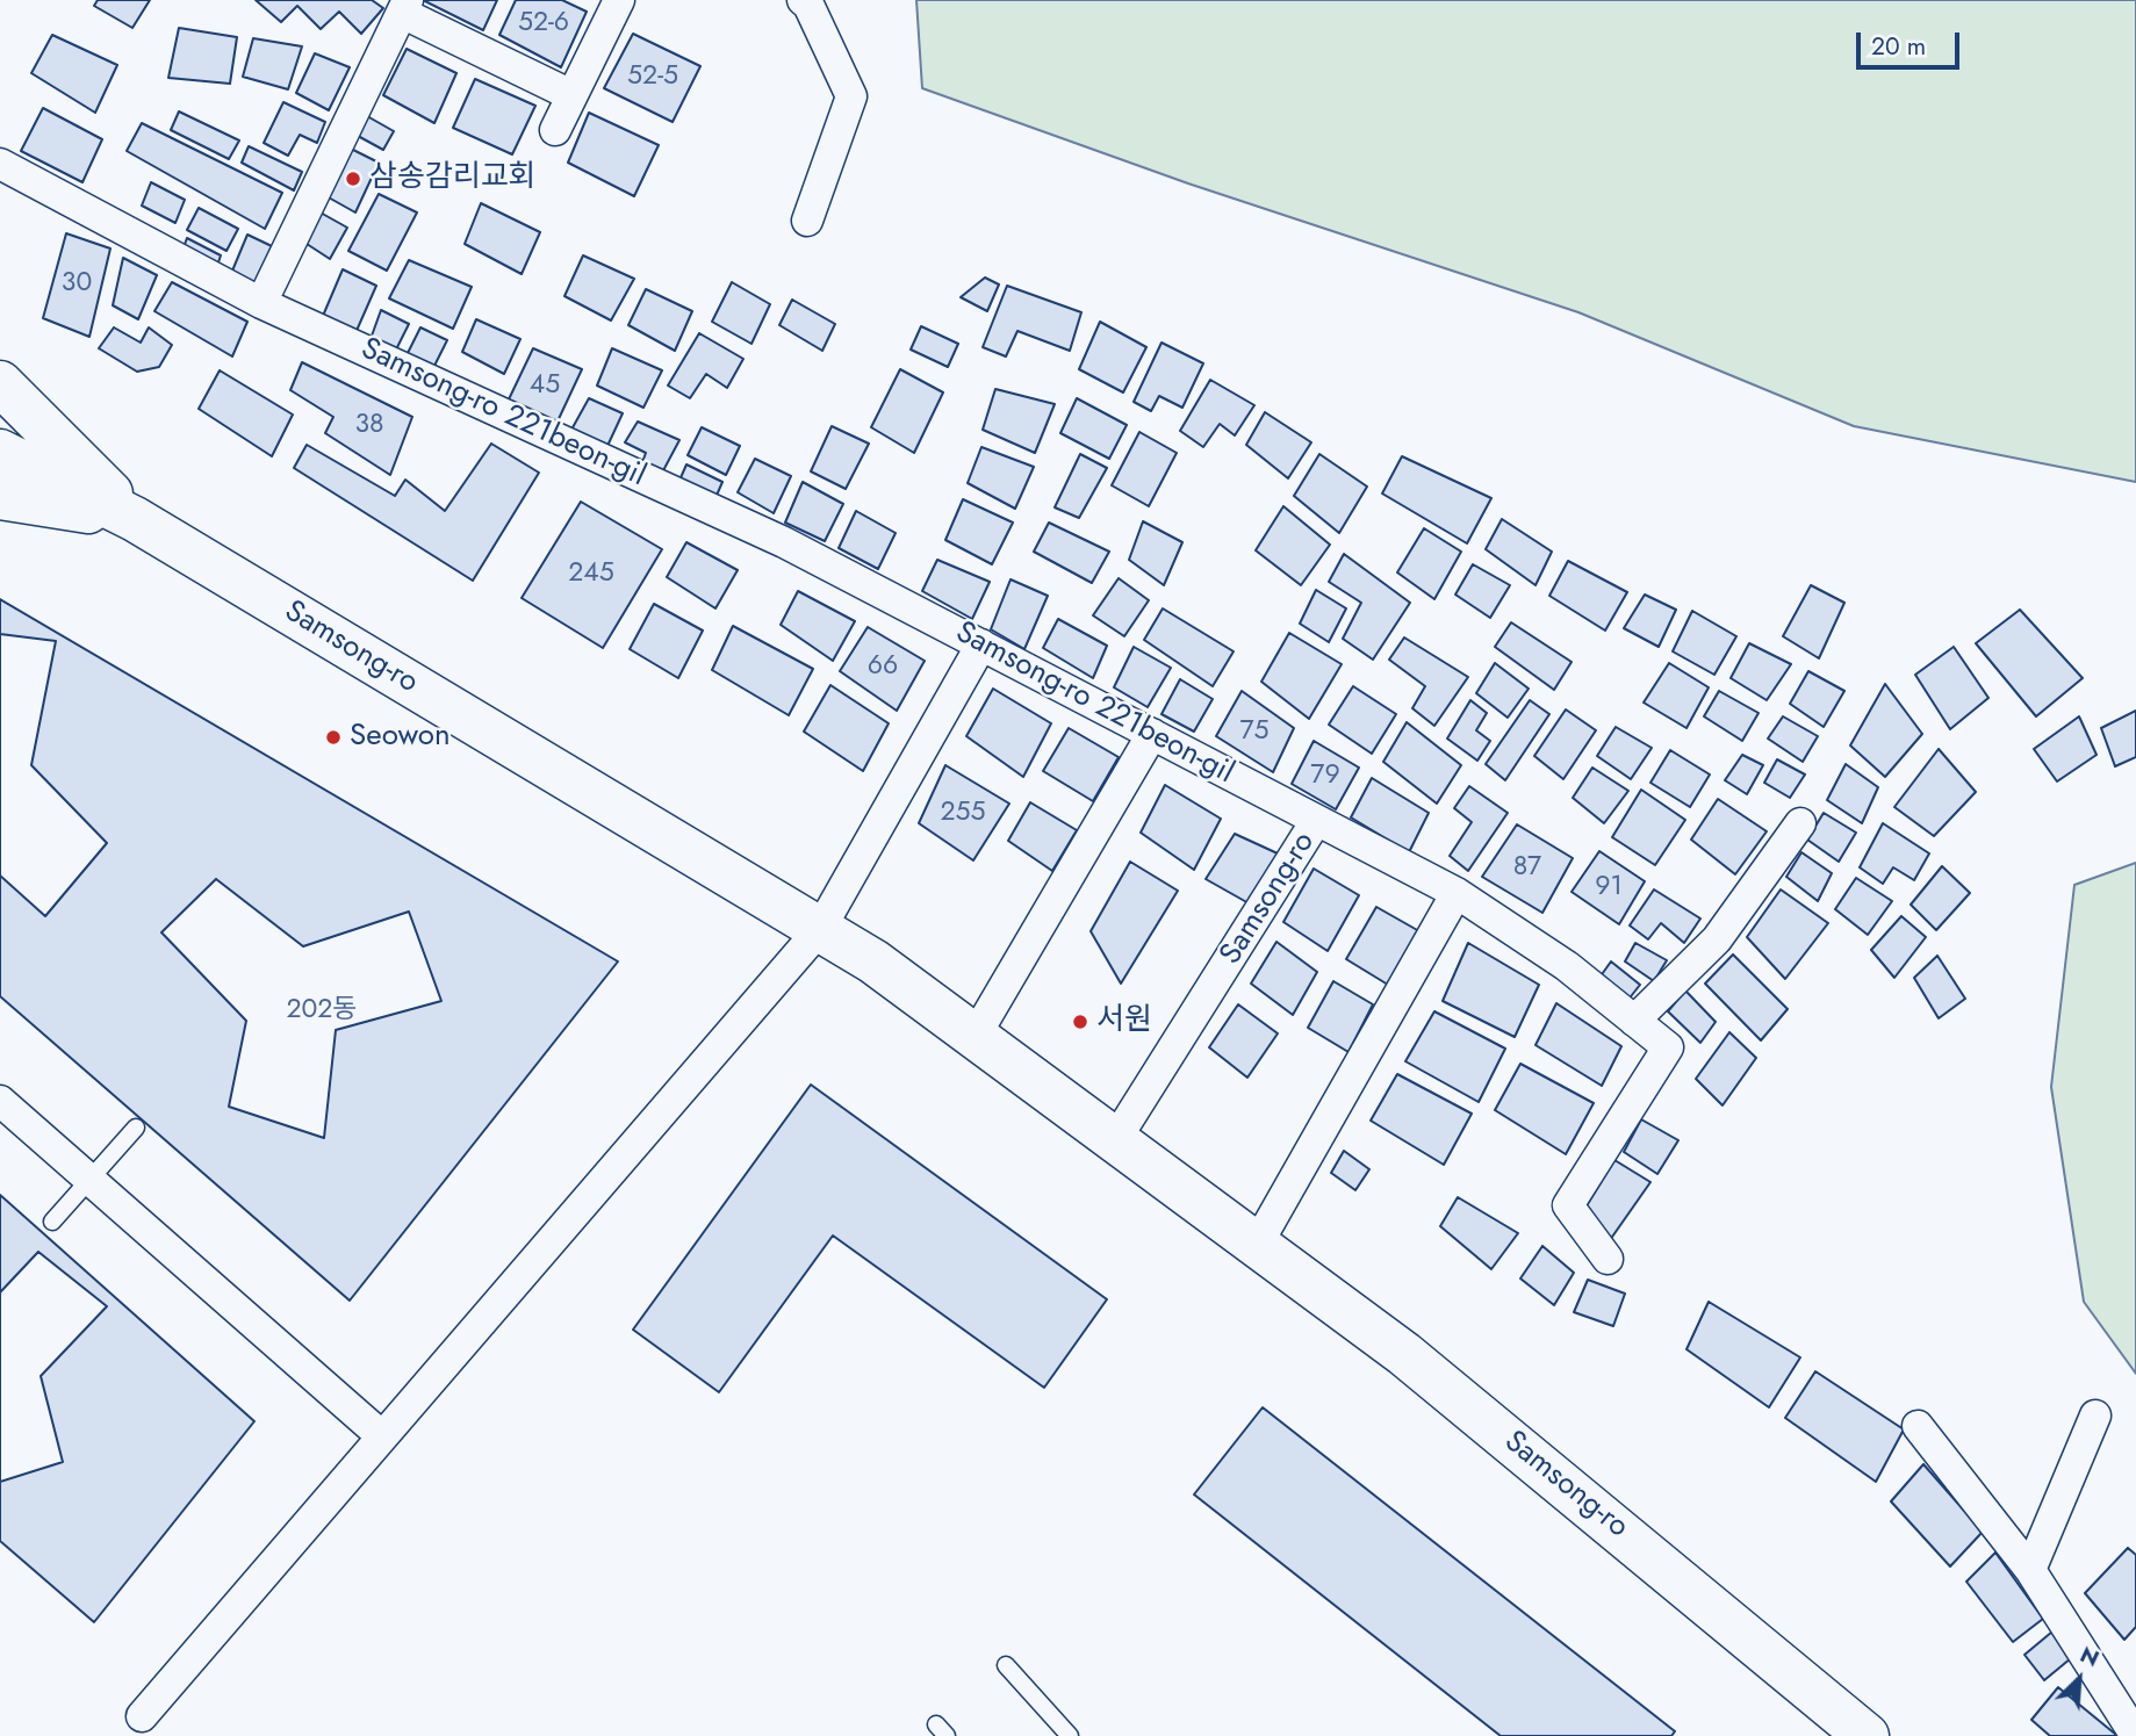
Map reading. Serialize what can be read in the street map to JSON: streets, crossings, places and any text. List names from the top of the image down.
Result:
{
  "streets": {
    "main road": ["Samsong-ro"],
    "street": ["Samsong-ro 221beon-gil"]
  },
  "crossings": [
    ["Samsong-ro 221beon-gil", "Samsong-ro"]
  ],
  "places": ["삼송감리교회", "Seowon", "서원"],
  "house_numbers": [
    "52-6",
    "52-5",
    "30",
    "45",
    "38",
    "245",
    "66",
    "75",
    "79",
    "255",
    "87",
    "91",
    "202동"
  ],
  "scale_bar": "20 m",
  "north": "top right"
}
